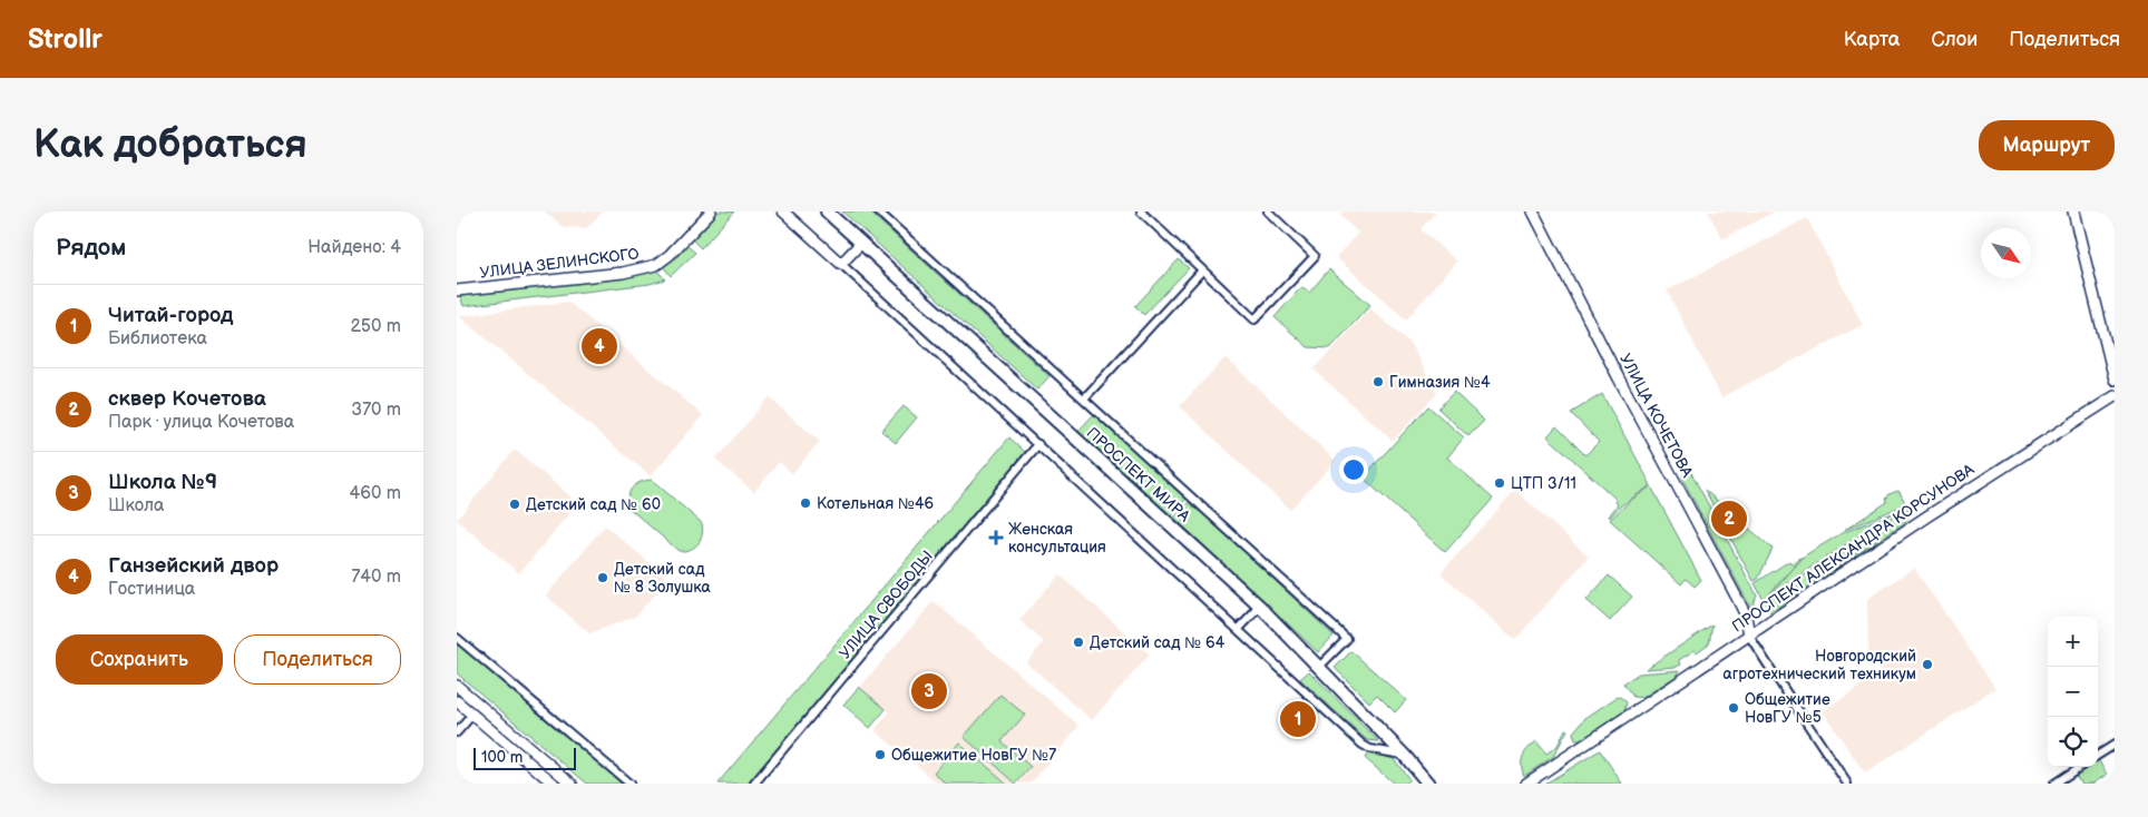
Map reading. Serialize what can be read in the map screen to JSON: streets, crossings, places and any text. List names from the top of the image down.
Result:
{
  "streets": {
    "main road": [
      "УЛИЦА ЗЕЛИНСКОГО",
      "УЛИЦА КОЧЕТОВА",
      "ПРОСПЕКТ МИРА",
      "ПРОСПЕКТ АЛЕКСАНДРА КОРСУНОВА"
    ],
    "street": ["УЛИЦА СВОБОДЫ"]
  },
  "crossings": [
    ["УЛИЦА КОЧЕТОВА", "ПРОСПЕКТ АЛЕКСАНДРА КОРСУНОВА"]
  ],
  "places": {
    "other": [
      "Гимназия №4",
      "ЦТП 3/11",
      "Котельная №46",
      "Детский сад № 60",
      "Детский сад № 8 Золушка",
      "Детский сад № 64",
      "Новгородский агротехнический техникум",
      "Общежитие НовГУ №5",
      "Общежитие НовГУ №7"
    ],
    "health": ["Женская консультация"]
  },
  "scale_bar": "100 m",
  "north": "bottom right",
  "page": {
    "header": "Strollr",
    "nav": ["Карта", "Слои", "Поделиться"],
    "buttons": [
      "Маршрут",
      ["Сохранить", "Поделиться"]
    ],
    "title": "Как добраться",
    "heading": ["Рядом", "Найдено: 4"],
    "list": [
      {
        "mark": "1",
        "name": "Читай-город",
        "note": "Библиотека",
        "value": "250 m"
      },
      {
        "mark": "2",
        "name": "сквер Кочетова",
        "note": "Парк · улица Кочетова",
        "value": "370 m"
      },
      {
        "mark": "3",
        "name": "Школа №9",
        "note": "Школа",
        "value": "460 m"
      },
      {
        "mark": "4",
        "name": "Ганзейский двор",
        "note": "Гостиница",
        "value": "740 m"
      }
    ],
    "pins": [
      "4",
      "2",
      "3",
      "1"
    ],
    "map_buttons": ["+", "−"],
    "scale": "100 m"
  }
}
